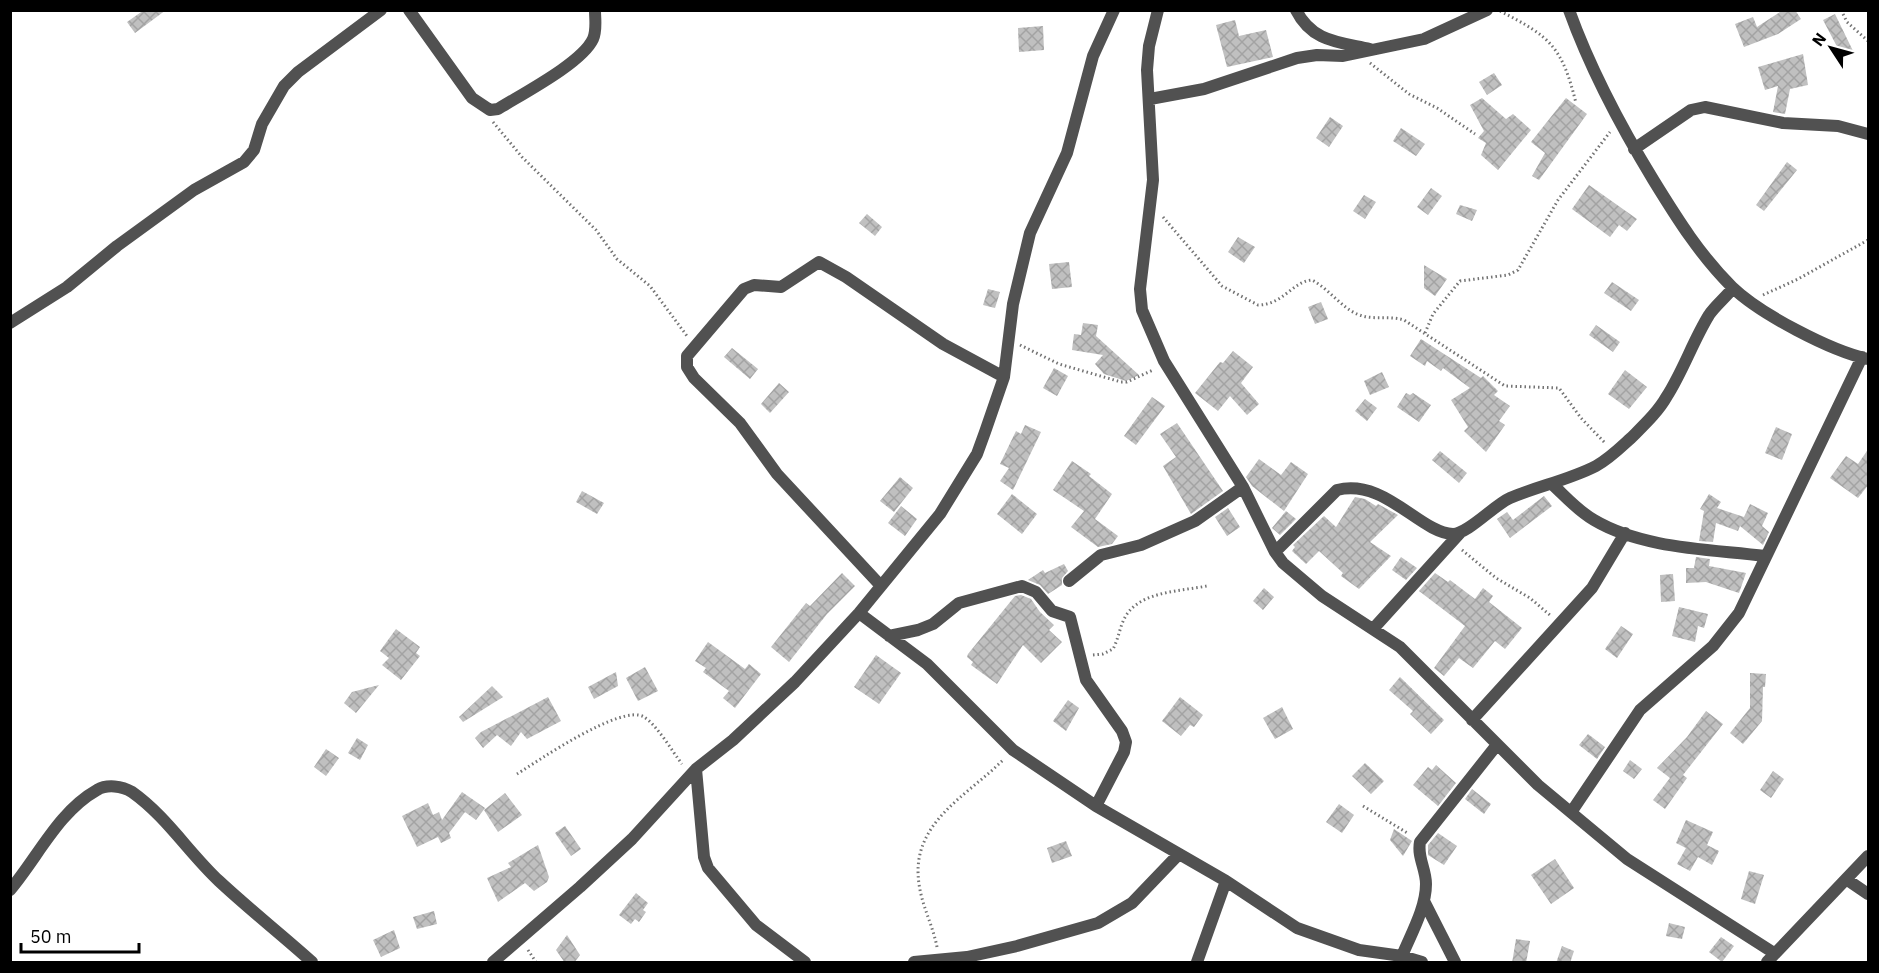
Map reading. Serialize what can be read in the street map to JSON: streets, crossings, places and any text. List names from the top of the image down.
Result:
{
  "scale_bar": "50 m",
  "north": "top left"
}
